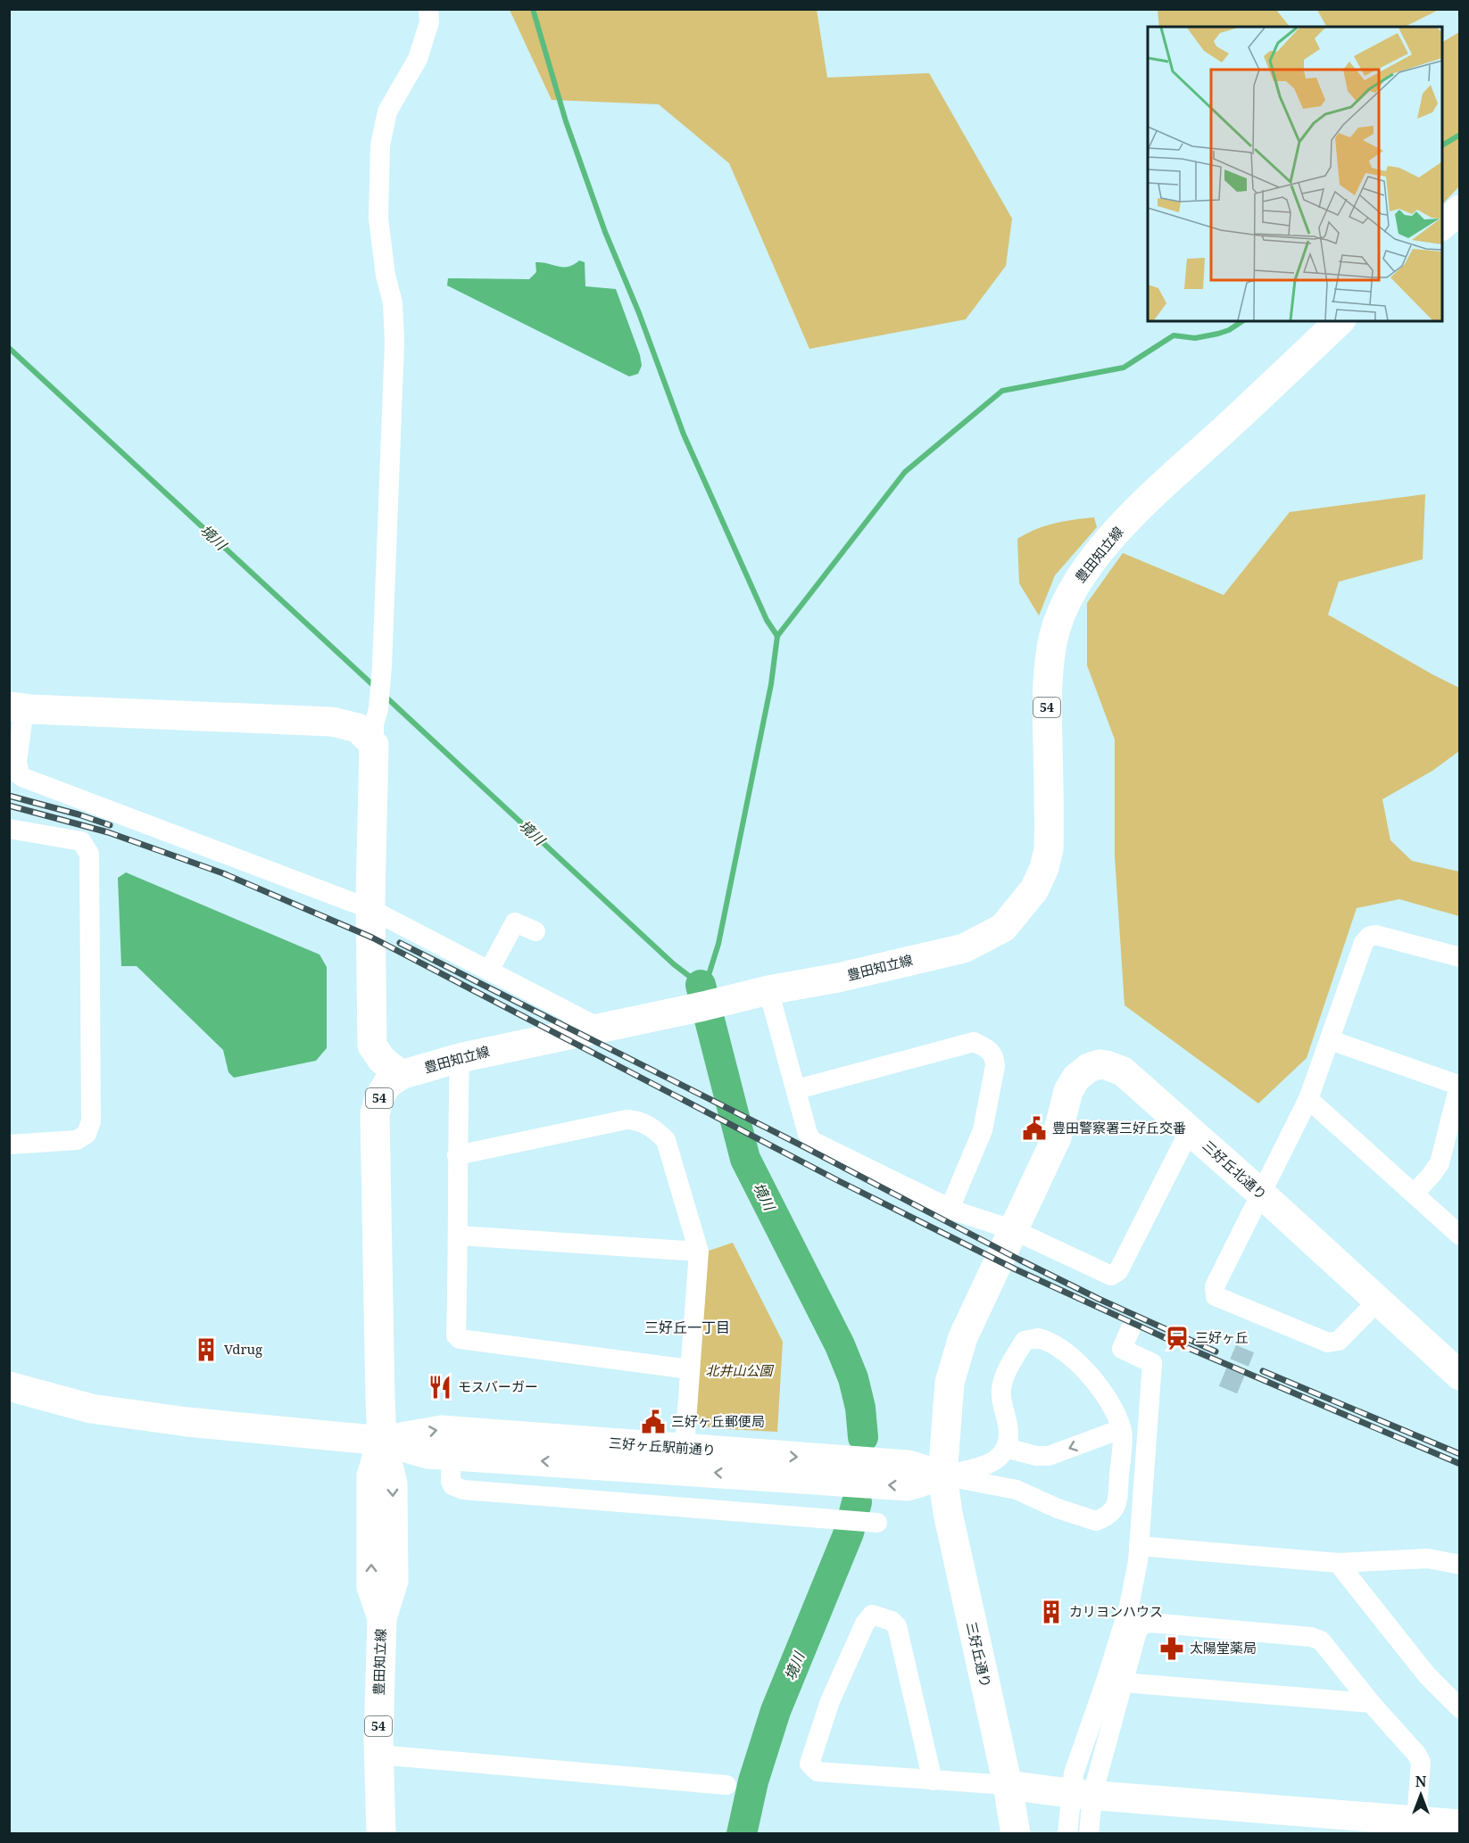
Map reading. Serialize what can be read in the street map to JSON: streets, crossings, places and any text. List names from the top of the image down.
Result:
{
  "streets": {
    "street": [
      "豊田知立線",
      "54",
      "三好丘北通り",
      "三好ヶ丘駅前通り",
      "三好丘通り"
    ]
  },
  "crossings": [
    ["豊田知立線", "三好ヶ丘駅前通り"],
    ["三好丘北通り", "三好ヶ丘駅前通り"],
    ["三好丘北通り", "三好丘通り"],
    ["三好ヶ丘駅前通り", "三好丘通り"]
  ],
  "districts": ["三好丘一丁目"],
  "water": ["境川"],
  "parks": ["北井山公園"],
  "places": {
    "public building": ["豊田警察署三好丘交番", "三好ヶ丘郵便局"],
    "station": ["三好ヶ丘"],
    "building": ["Vdrug", "カリヨンハウス"],
    "restaurant": ["モスバーガー"],
    "pharmacy": ["太陽堂薬局"]
  },
  "north": "top"
}
